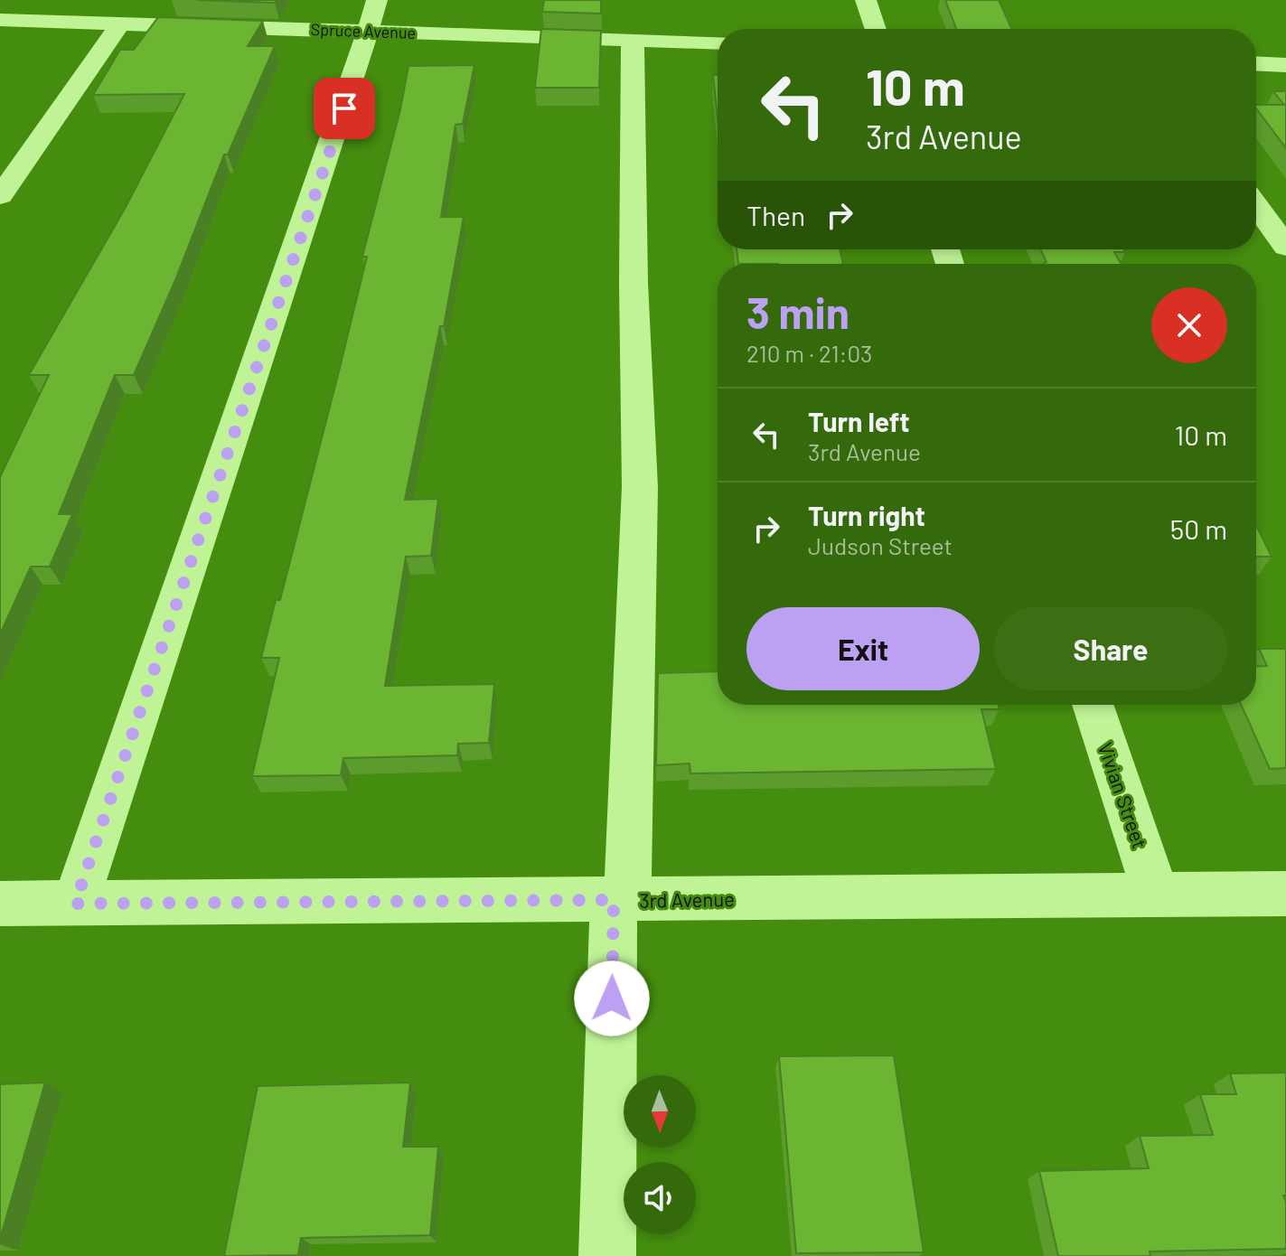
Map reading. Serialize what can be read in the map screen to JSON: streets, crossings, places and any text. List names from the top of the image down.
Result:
{
  "streets": {
    "street": ["Spruce Avenue", "Vivian Street", "3rd Avenue"]
  },
  "crossings": [
    ["Vivian Street", "3rd Avenue"]
  ],
  "north": "bottom",
  "page": {
    "turn": ["10 m", "3rd Avenue"],
    "then": "Then",
    "heading": ["3 min", "210 m · 21:03"],
    "list": [
      {
        "name": "Turn left",
        "note": "3rd Avenue",
        "value": "10 m"
      },
      {
        "name": "Turn right",
        "note": "Judson Street",
        "value": "50 m"
      }
    ],
    "buttons": ["Exit", "Share"]
  }
}
